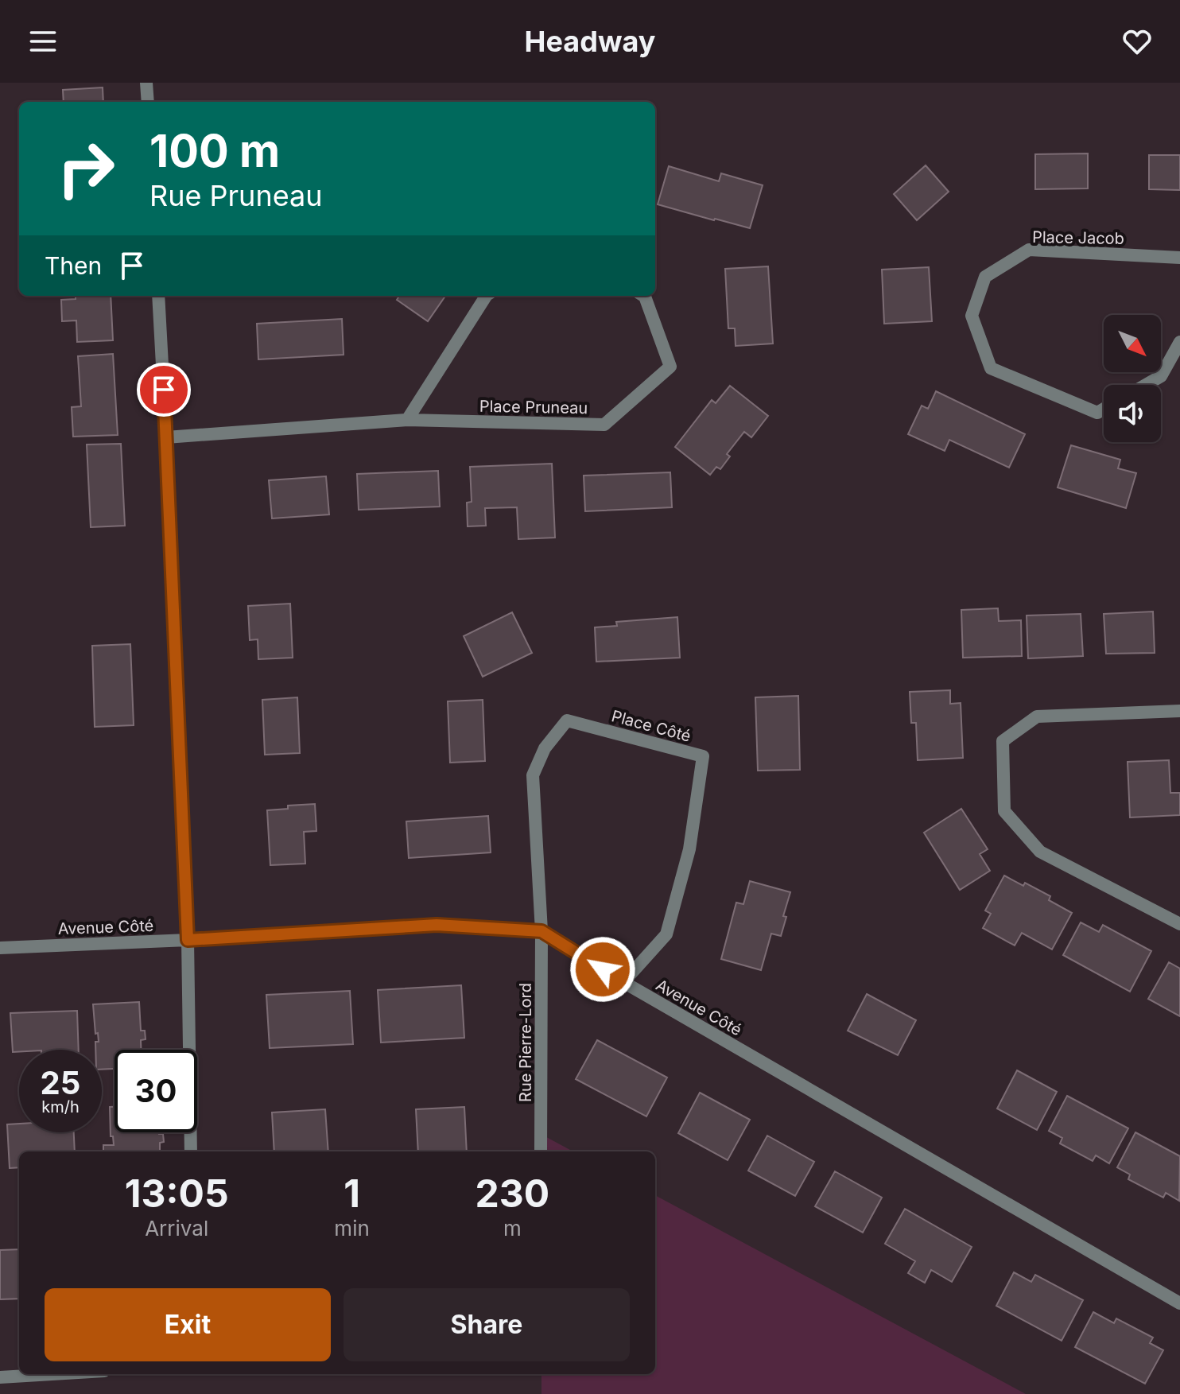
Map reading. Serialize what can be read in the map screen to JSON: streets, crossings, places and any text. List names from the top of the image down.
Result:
{
  "streets": {
    "street": [
      "Place Jacob",
      "Place Pruneau",
      "Place Côté",
      "Avenue Côté",
      "Rue Pierre-Lord"
    ]
  },
  "crossings": [
    ["Place Côté", "Avenue Côté"],
    ["Place Côté", "Rue Pierre-Lord"],
    ["Avenue Côté", "Rue Pierre-Lord"]
  ],
  "north": "bottom right",
  "page": {
    "header": "Headway",
    "turn": ["100 m", "Rue Pruneau"],
    "then": "Then",
    "speed": "25 km/h",
    "limit": "30",
    "eta": [
      "13:05",
      "Arrival",
      "1",
      "min",
      "230",
      "m"
    ],
    "buttons": ["Exit", "Share"]
  }
}
